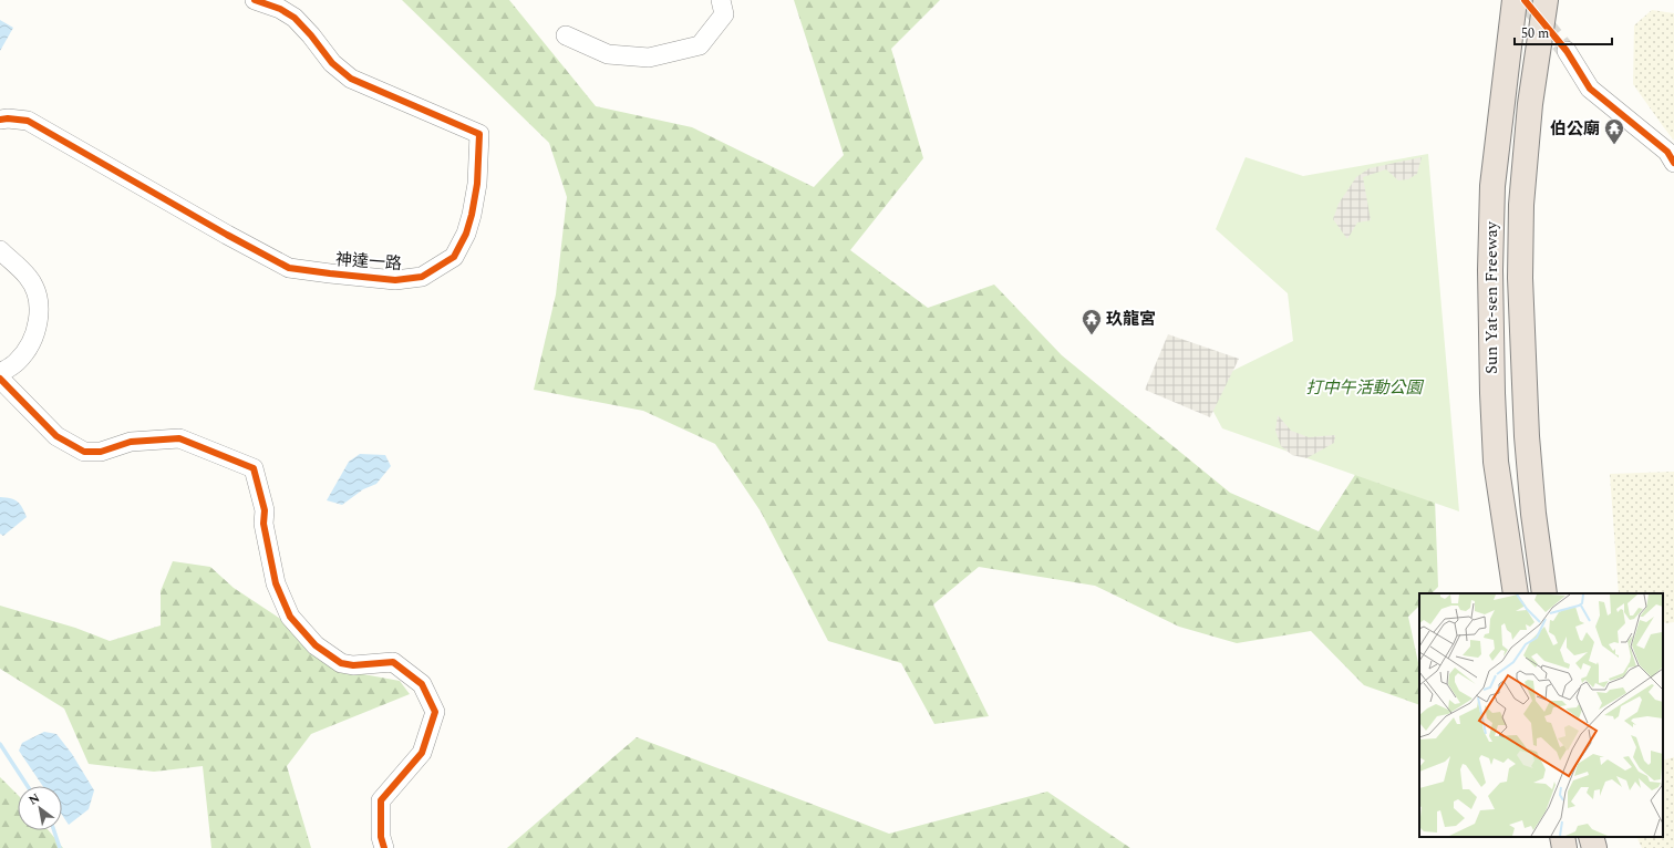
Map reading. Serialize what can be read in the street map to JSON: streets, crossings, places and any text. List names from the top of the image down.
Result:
{
  "streets": {
    "highway": ["Sun Yat-sen Freeway"],
    "street": ["神達一路"]
  },
  "parks": ["打中午活動公園"],
  "places": {
    "temple": ["伯公廟", "玖龍宮"]
  },
  "scale_bar": "50 m",
  "north": "top left"
}
